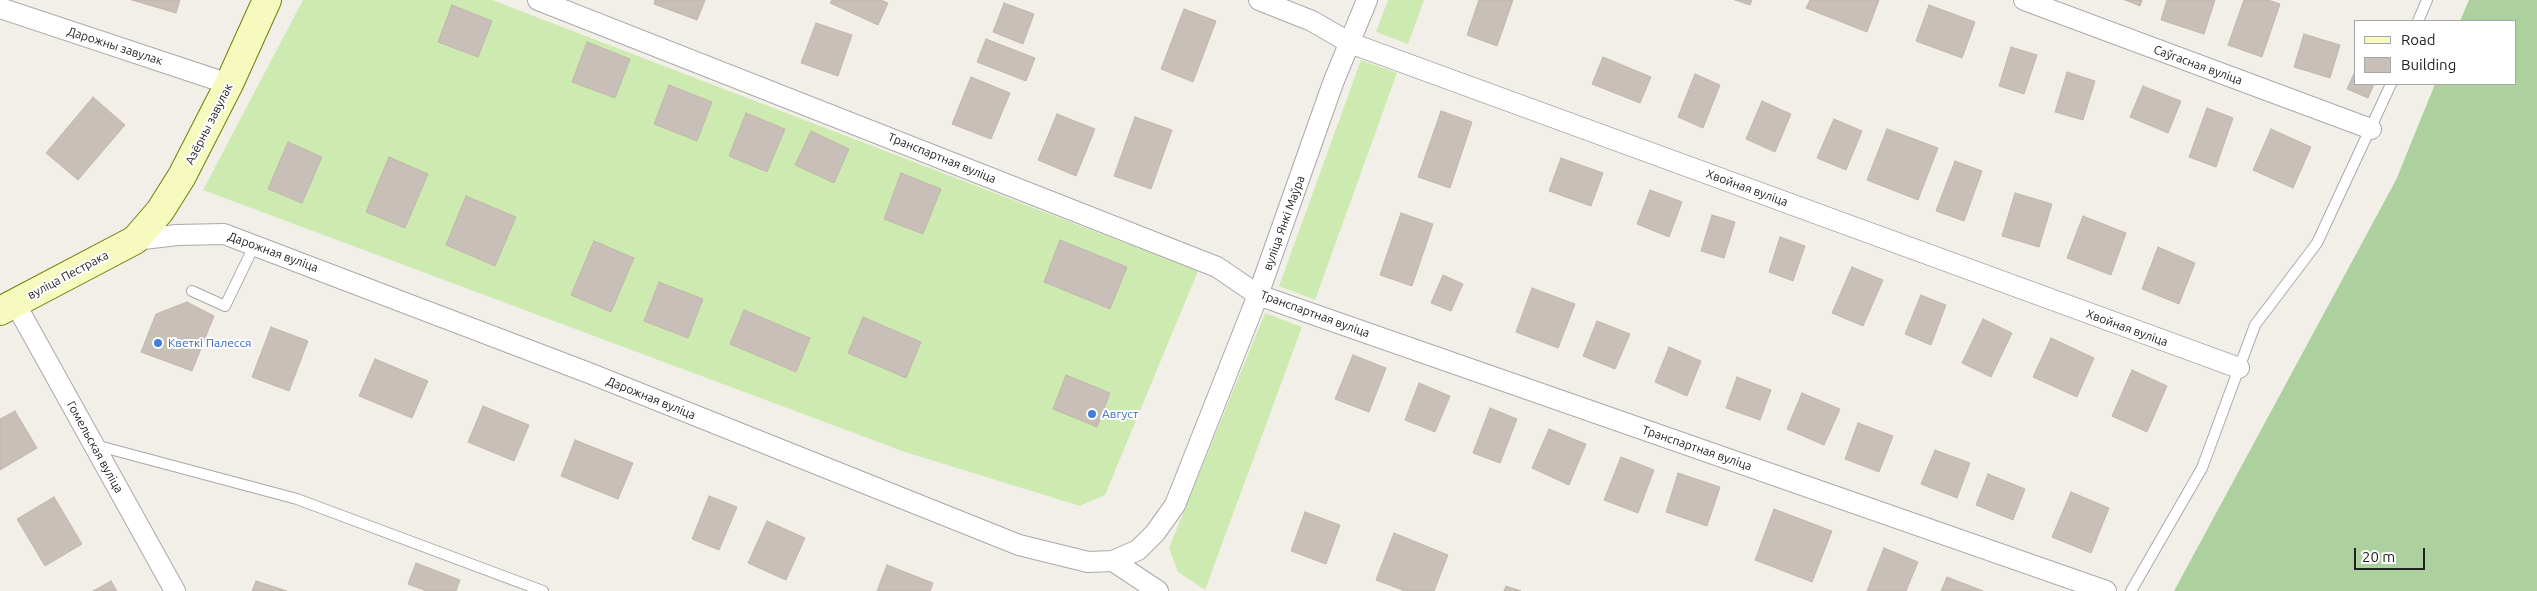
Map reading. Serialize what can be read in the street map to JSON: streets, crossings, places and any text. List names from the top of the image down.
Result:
{
  "streets": {
    "street": [
      "Дарожны завулак",
      "Саўгасная вуліца",
      "Азёрны завулак",
      "Транспартная вуліца",
      "Хвойная вуліца",
      "вуліца Янкі Маўра",
      "Дарожная вуліца",
      "вуліца Пестрака",
      "Гомельская вуліца"
    ]
  },
  "crossings": [
    ["Дарожны завулак", "Азёрны завулак"],
    ["Азёрны завулак", "Дарожная вуліца"],
    ["Азёрны завулак", "вуліца Пестрака"],
    ["Транспартная вуліца", "вуліца Янкі Маўра"],
    ["Хвойная вуліца", "вуліца Янкі Маўра"],
    ["вуліца Янкі Маўра", "Дарожная вуліца"],
    ["Дарожная вуліца", "вуліца Пестрака"],
    ["вуліца Пестрака", "Гомельская вуліца"]
  ],
  "places": ["Кветкі Палесся", "Август"],
  "legend": ["Road", "Building"],
  "scale_bar": "20 m"
}
